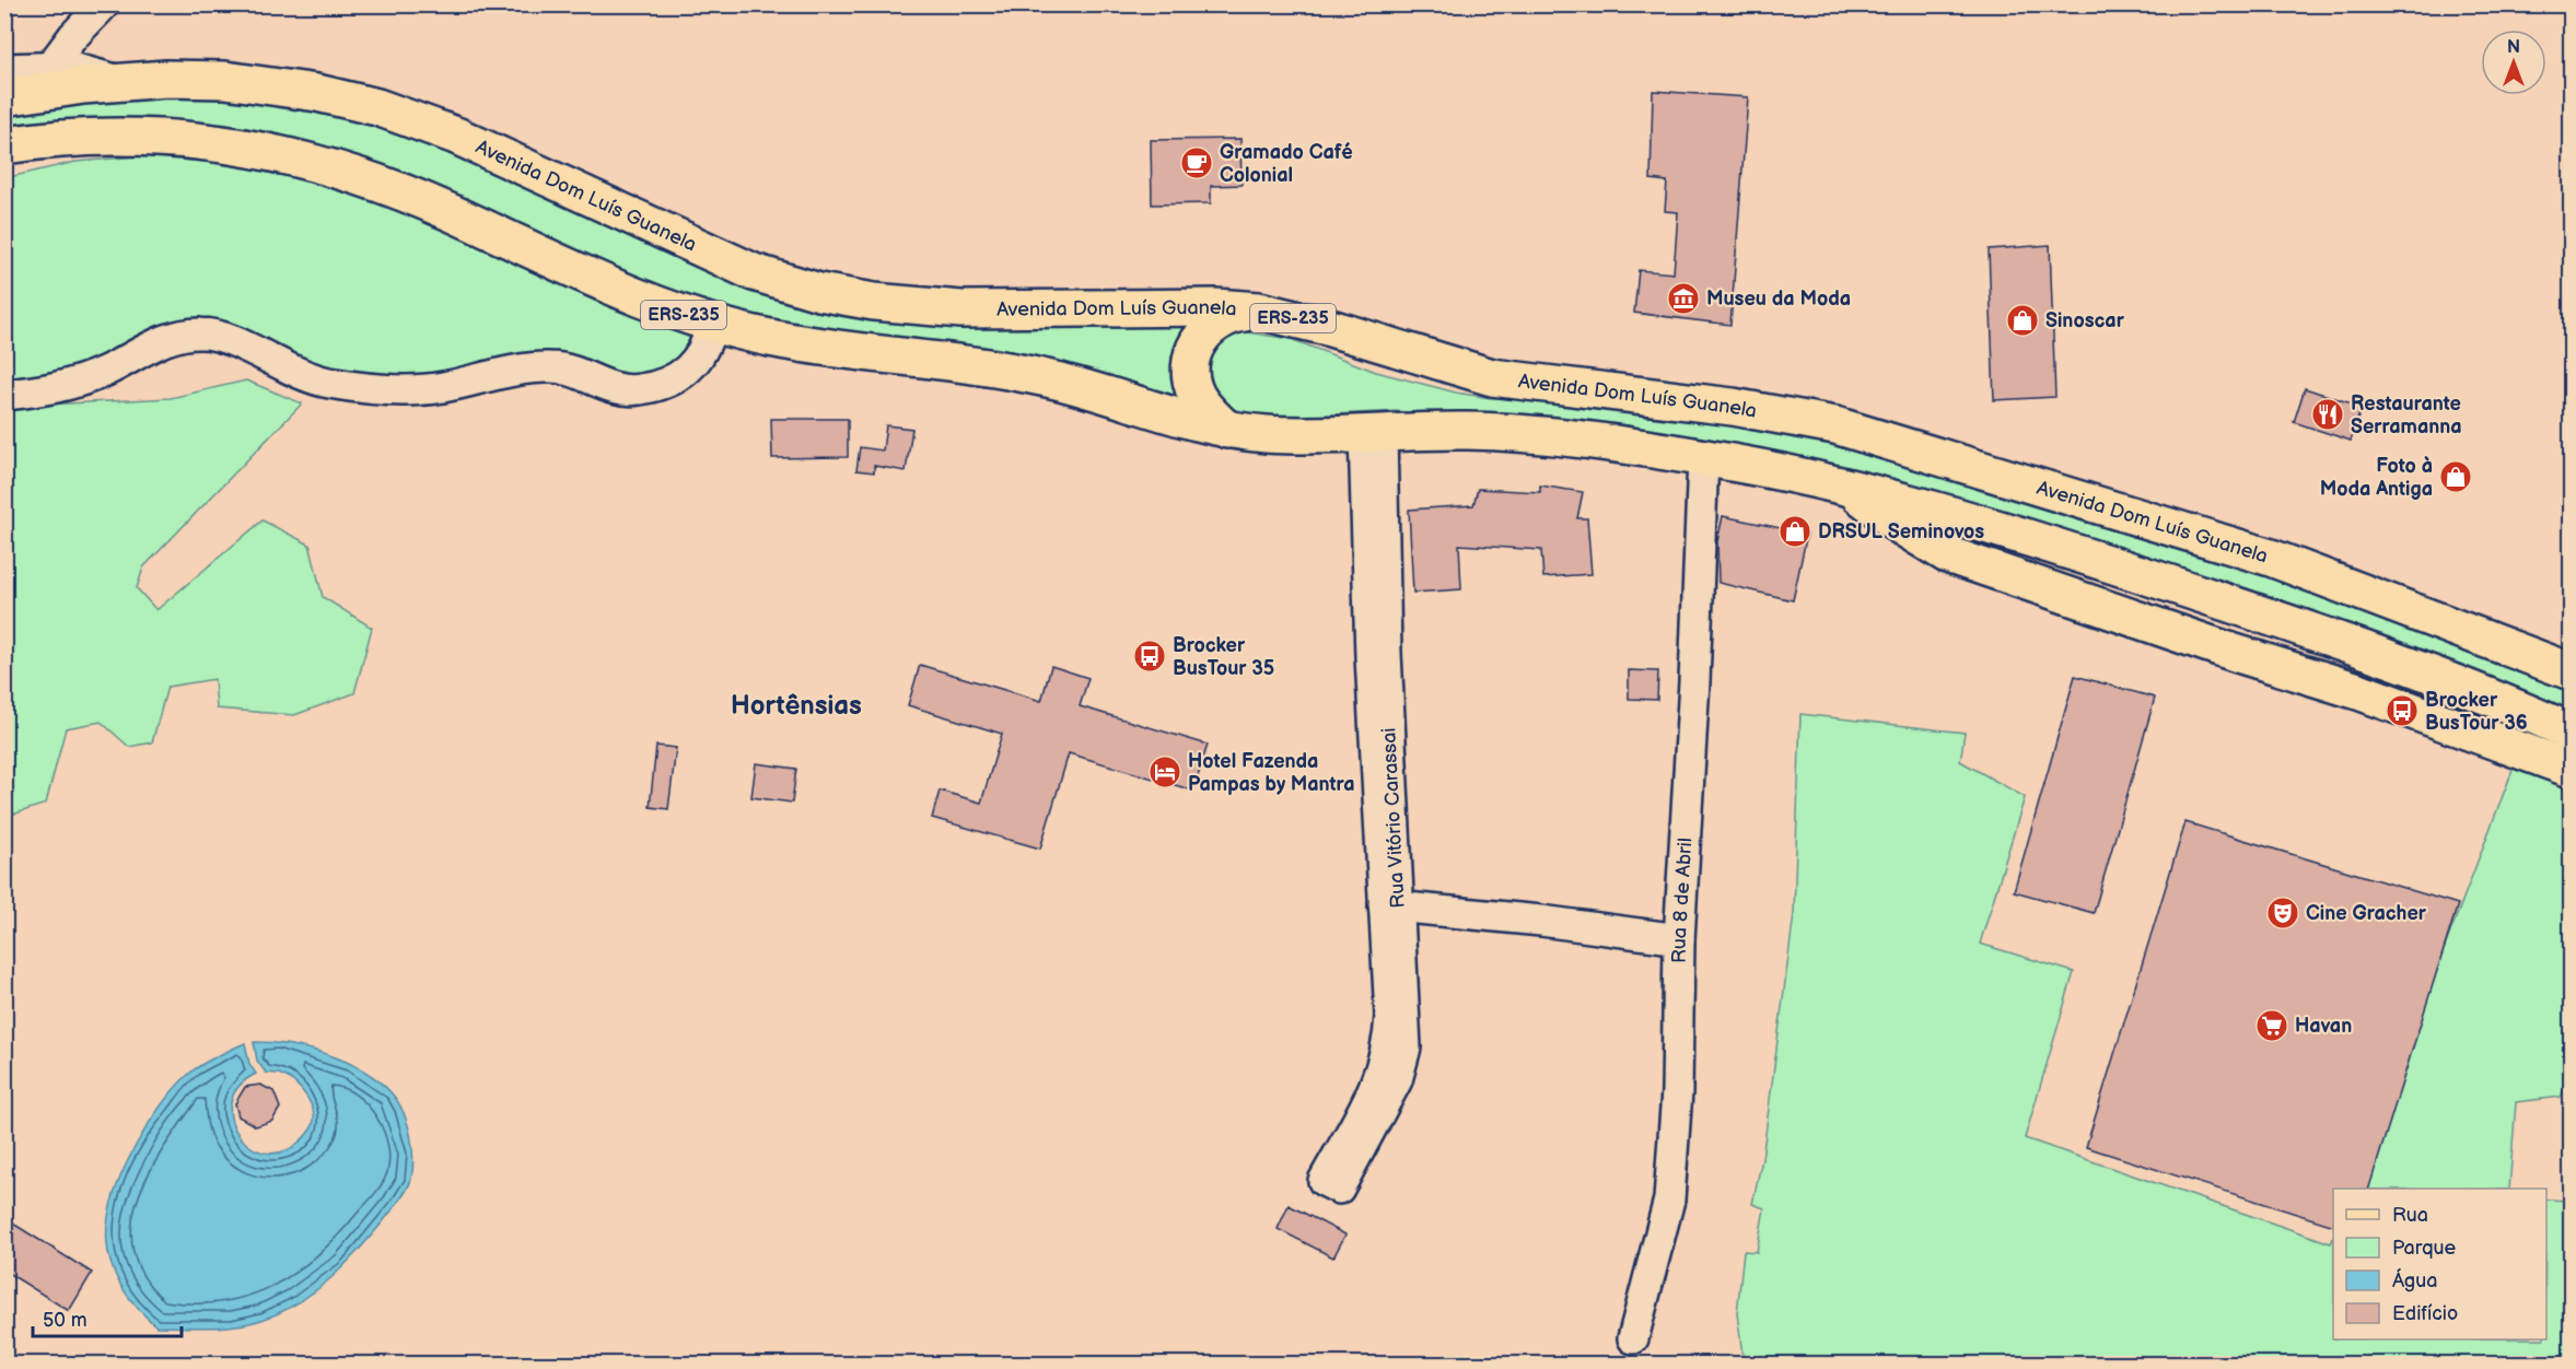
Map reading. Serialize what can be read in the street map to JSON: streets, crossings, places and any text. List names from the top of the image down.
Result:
{
  "streets": {
    "main road": ["Avenida Dom Luís Guanela", "ERS-235"],
    "street": ["Rua Vitório Carassai", "Rua 8 de Abril"]
  },
  "crossings": [
    ["ERS-235", "Rua Vitório Carassai"],
    ["ERS-235", "Rua 8 de Abril"]
  ],
  "districts": ["Hortênsias"],
  "places": {
    "cafe": ["Gramado Café Colonial"],
    "museum": ["Museu da Moda"],
    "shop": ["Sinoscar", "Foto à Moda Antiga", "DRSUL Seminovos"],
    "restaurant": ["Restaurante Serramanna"],
    "bus stop": ["Brocker BusTour 35", "Brocker BusTour 36"],
    "hotel": ["Hotel Fazenda Pampas by Mantra"],
    "theatre": ["Cine Gracher"],
    "supermarket": ["Havan"]
  },
  "legend": [
    "Rua",
    "Parque",
    "Água",
    "Edifício"
  ],
  "scale_bar": "50 m",
  "north": "top"
}
